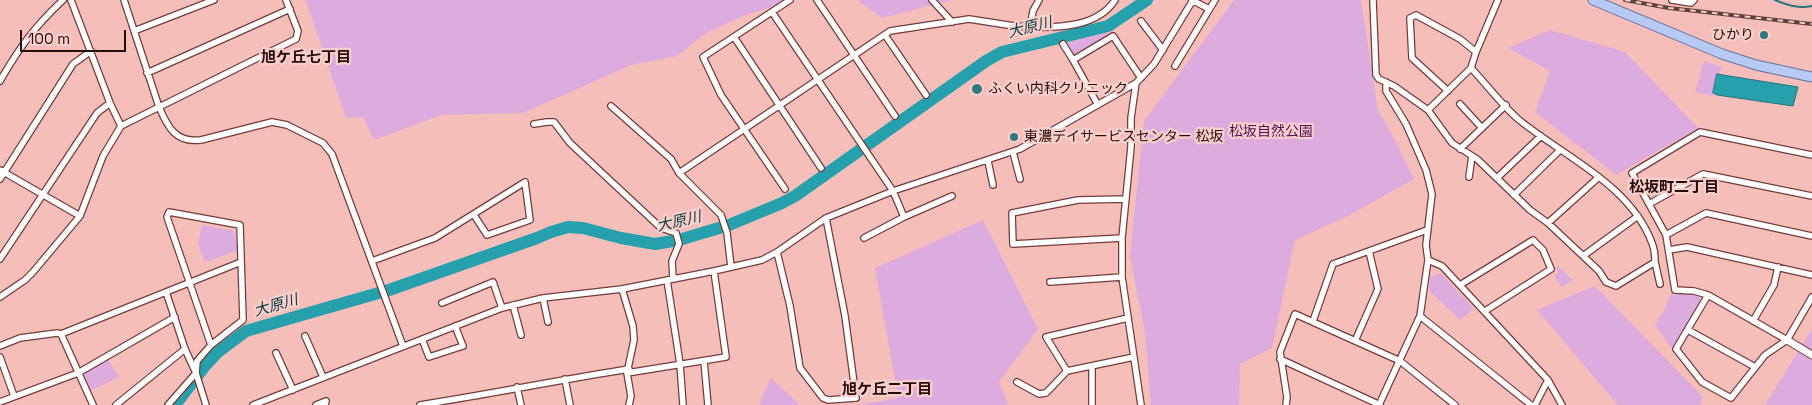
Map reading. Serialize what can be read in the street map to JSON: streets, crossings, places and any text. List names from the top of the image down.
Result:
{
  "districts": ["旭ケ丘七丁目", "松坂町二丁目", "旭ケ丘二丁目"],
  "water": ["大原川"],
  "parks": ["松坂自然公園"],
  "places": ["ひかり", "ふくい内科クリニック", "東濃デイサービスセンター 松坂"],
  "scale_bar": "100 m"
}
